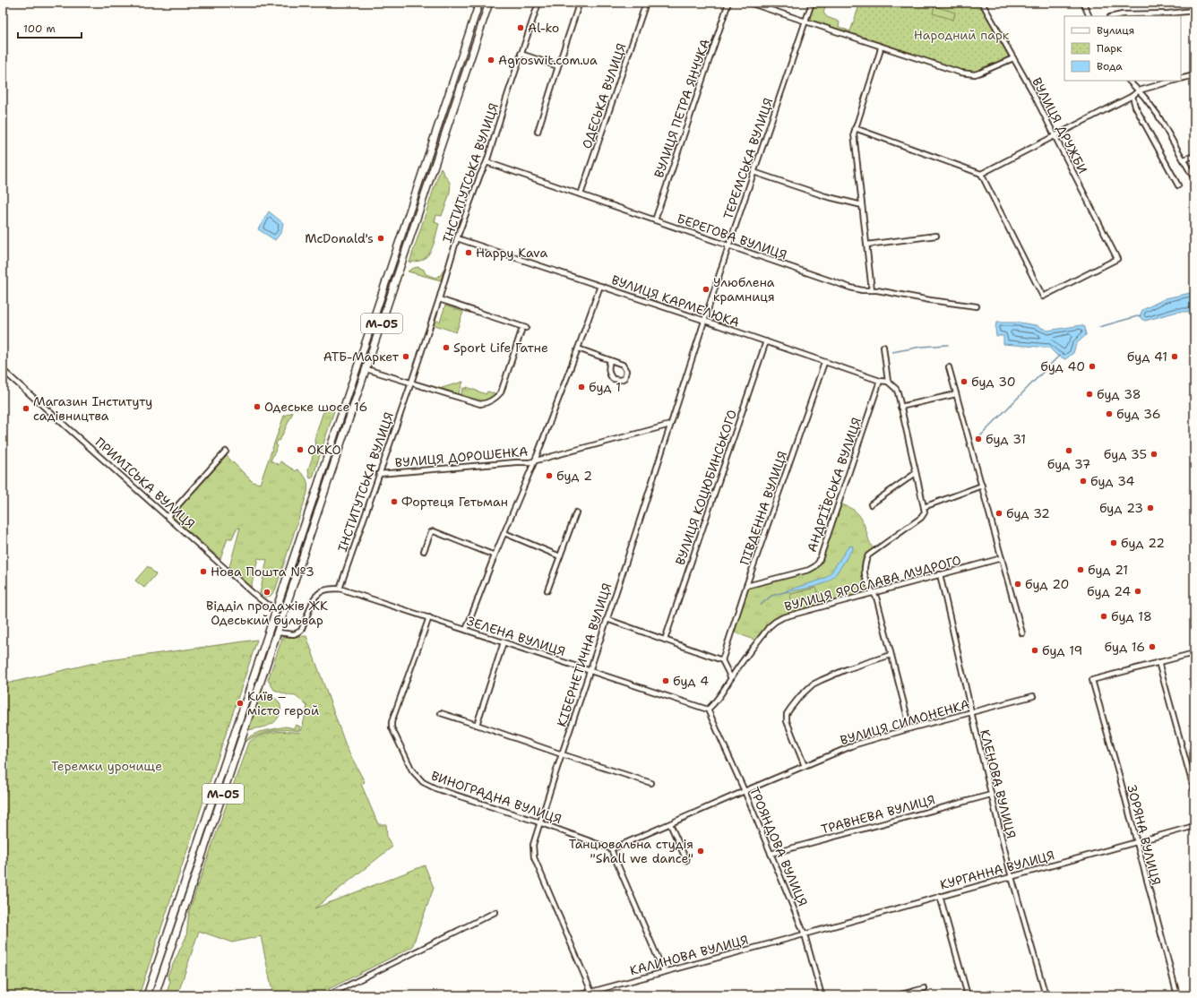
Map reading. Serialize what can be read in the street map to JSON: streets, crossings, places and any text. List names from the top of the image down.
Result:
{
  "streets": {
    "highway": ["М-05"],
    "street": [
      "ОДЕСЬКА ВУЛИЦЯ",
      "ВУЛИЦЯ ПЕТРА ЯНЧУКА",
      "ВУЛИЦЯ ДРУЖБИ",
      "ТЕРЕМСЬКА ВУЛИЦЯ",
      "ІНСТИТУТСЬКА ВУЛИЦЯ",
      "БЕРЕГОВА ВУЛИЦЯ",
      "ВУЛИЦЯ КАРМЕЛЮКА",
      "ВУЛИЦЯ ДОРОШЕНКА",
      "ПРИМІСЬКА ВУЛИЦЯ",
      "АНДРІЇВСЬКА ВУЛИЦЯ",
      "ВУЛИЦЯ КОЦЮБИНСЬКОГО",
      "ПІВДЕННА ВУЛИЦЯ",
      "ВУЛИЦЯ ЯРОСЛАВА МУДРОГО",
      "ЗЕЛЕНА ВУЛИЦЯ",
      "КІБЕРНЕТИЧНА ВУЛИЦЯ",
      "ВУЛИЦЯ СИМОНЕНКА",
      "КЛЕНОВА ВУЛИЦЯ",
      "ВИНОГРАДНА ВУЛИЦЯ",
      "ТРАВНЕВА ВУЛИЦЯ",
      "ЗОРЯНА ВУЛИЦЯ",
      "ТРОЯНДОВА ВУЛИЦЯ",
      "КУРГАННА ВУЛИЦЯ",
      "КАЛИНОВА ВУЛИЦЯ"
    ]
  },
  "crossings": [
    ["ОДЕСЬКА ВУЛИЦЯ", "БЕРЕГОВА ВУЛИЦЯ"],
    ["ВУЛИЦЯ ПЕТРА ЯНЧУКА", "БЕРЕГОВА ВУЛИЦЯ"],
    ["ТЕРЕМСЬКА ВУЛИЦЯ", "БЕРЕГОВА ВУЛИЦЯ"],
    ["ТЕРЕМСЬКА ВУЛИЦЯ", "ВУЛИЦЯ КАРМЕЛЮКА"],
    ["ТЕРЕМСЬКА ВУЛИЦЯ", "КІБЕРНЕТИЧНА ВУЛИЦЯ"],
    ["ІНСТИТУТСЬКА ВУЛИЦЯ", "БЕРЕГОВА ВУЛИЦЯ"],
    ["ІНСТИТУТСЬКА ВУЛИЦЯ", "ВУЛИЦЯ КАРМЕЛЮКА"],
    ["ІНСТИТУТСЬКА ВУЛИЦЯ", "ВУЛИЦЯ ДОРОШЕНКА"],
    ["ІНСТИТУТСЬКА ВУЛИЦЯ", "ЗЕЛЕНА ВУЛИЦЯ"],
    ["ВУЛИЦЯ КАРМЕЛЮКА", "АНДРІЇВСЬКА ВУЛИЦЯ"],
    ["ВУЛИЦЯ КАРМЕЛЮКА", "ВУЛИЦЯ КОЦЮБИНСЬКОГО"],
    ["ВУЛИЦЯ КАРМЕЛЮКА", "ПІВДЕННА ВУЛИЦЯ"],
    ["ВУЛИЦЯ КАРМЕЛЮКА", "КІБЕРНЕТИЧНА ВУЛИЦЯ"],
    ["М-05", "ПРИМІСЬКА ВУЛИЦЯ"],
    ["ВУЛИЦЯ ДОРОШЕНКА", "КІБЕРНЕТИЧНА ВУЛИЦЯ"],
    ["АНДРІЇВСЬКА ВУЛИЦЯ", "ПІВДЕННА ВУЛИЦЯ"],
    ["ВУЛИЦЯ ЯРОСЛАВА МУДРОГО", "ЗЕЛЕНА ВУЛИЦЯ"],
    ["ВУЛИЦЯ ЯРОСЛАВА МУДРОГО", "КЛЕНОВА ВУЛИЦЯ"],
    ["ВУЛИЦЯ ЯРОСЛАВА МУДРОГО", "ТРОЯНДОВА ВУЛИЦЯ"],
    ["ЗЕЛЕНА ВУЛИЦЯ", "КІБЕРНЕТИЧНА ВУЛИЦЯ"],
    ["ЗЕЛЕНА ВУЛИЦЯ", "ВИНОГРАДНА ВУЛИЦЯ"],
    ["ЗЕЛЕНА ВУЛИЦЯ", "ТРОЯНДОВА ВУЛИЦЯ"],
    ["КІБЕРНЕТИЧНА ВУЛИЦЯ", "ВИНОГРАДНА ВУЛИЦЯ"],
    ["КІБЕРНЕТИЧНА ВУЛИЦЯ", "КАЛИНОВА ВУЛИЦЯ"],
    ["ВУЛИЦЯ СИМОНЕНКА", "КЛЕНОВА ВУЛИЦЯ"],
    ["ВУЛИЦЯ СИМОНЕНКА", "ТРОЯНДОВА ВУЛИЦЯ"],
    ["КЛЕНОВА ВУЛИЦЯ", "ТРАВНЕВА ВУЛИЦЯ"],
    ["КЛЕНОВА ВУЛИЦЯ", "КУРГАННА ВУЛИЦЯ"],
    ["ТРАВНЕВА ВУЛИЦЯ", "ТРОЯНДОВА ВУЛИЦЯ"],
    ["ЗОРЯНА ВУЛИЦЯ", "КУРГАННА ВУЛИЦЯ"],
    ["ТРОЯНДОВА ВУЛИЦЯ", "КУРГАННА ВУЛИЦЯ"],
    ["ТРОЯНДОВА ВУЛИЦЯ", "КАЛИНОВА ВУЛИЦЯ"],
    ["КУРГАННА ВУЛИЦЯ", "КАЛИНОВА ВУЛИЦЯ"]
  ],
  "parks": ["Народний парк", "Теремки урочище"],
  "places": [
    "Al-ko",
    "Agroswit.com.ua",
    "McDonald's",
    "Happy Kava",
    "Улюблена крамниця",
    "Sport Life Гатне",
    "АТБ-Маркет",
    "буд 41",
    "буд 40",
    "буд 30",
    "буд 1",
    "буд 38",
    "Одеське шосе 16",
    "Магазин Інституту садівництва",
    "буд 36",
    "буд 31",
    "ОККО",
    "буд 37",
    "буд 35",
    "буд 2",
    "буд 34",
    "Фортеця Гетьман",
    "буд 23",
    "буд 32",
    "буд 22",
    "буд 21",
    "Нова Пошта №3",
    "буд 20",
    "буд 24",
    "Відділ продажів ЖК Одеський бульвар",
    "буд 18",
    "буд 16",
    "буд 19",
    "буд 4",
    "Київ – місто герой",
    "Танцювальна студія \"Shall we dance\""
  ],
  "legend": ["Вулиця", "Парк", "Вода"],
  "scale_bar": "100 m"
}
